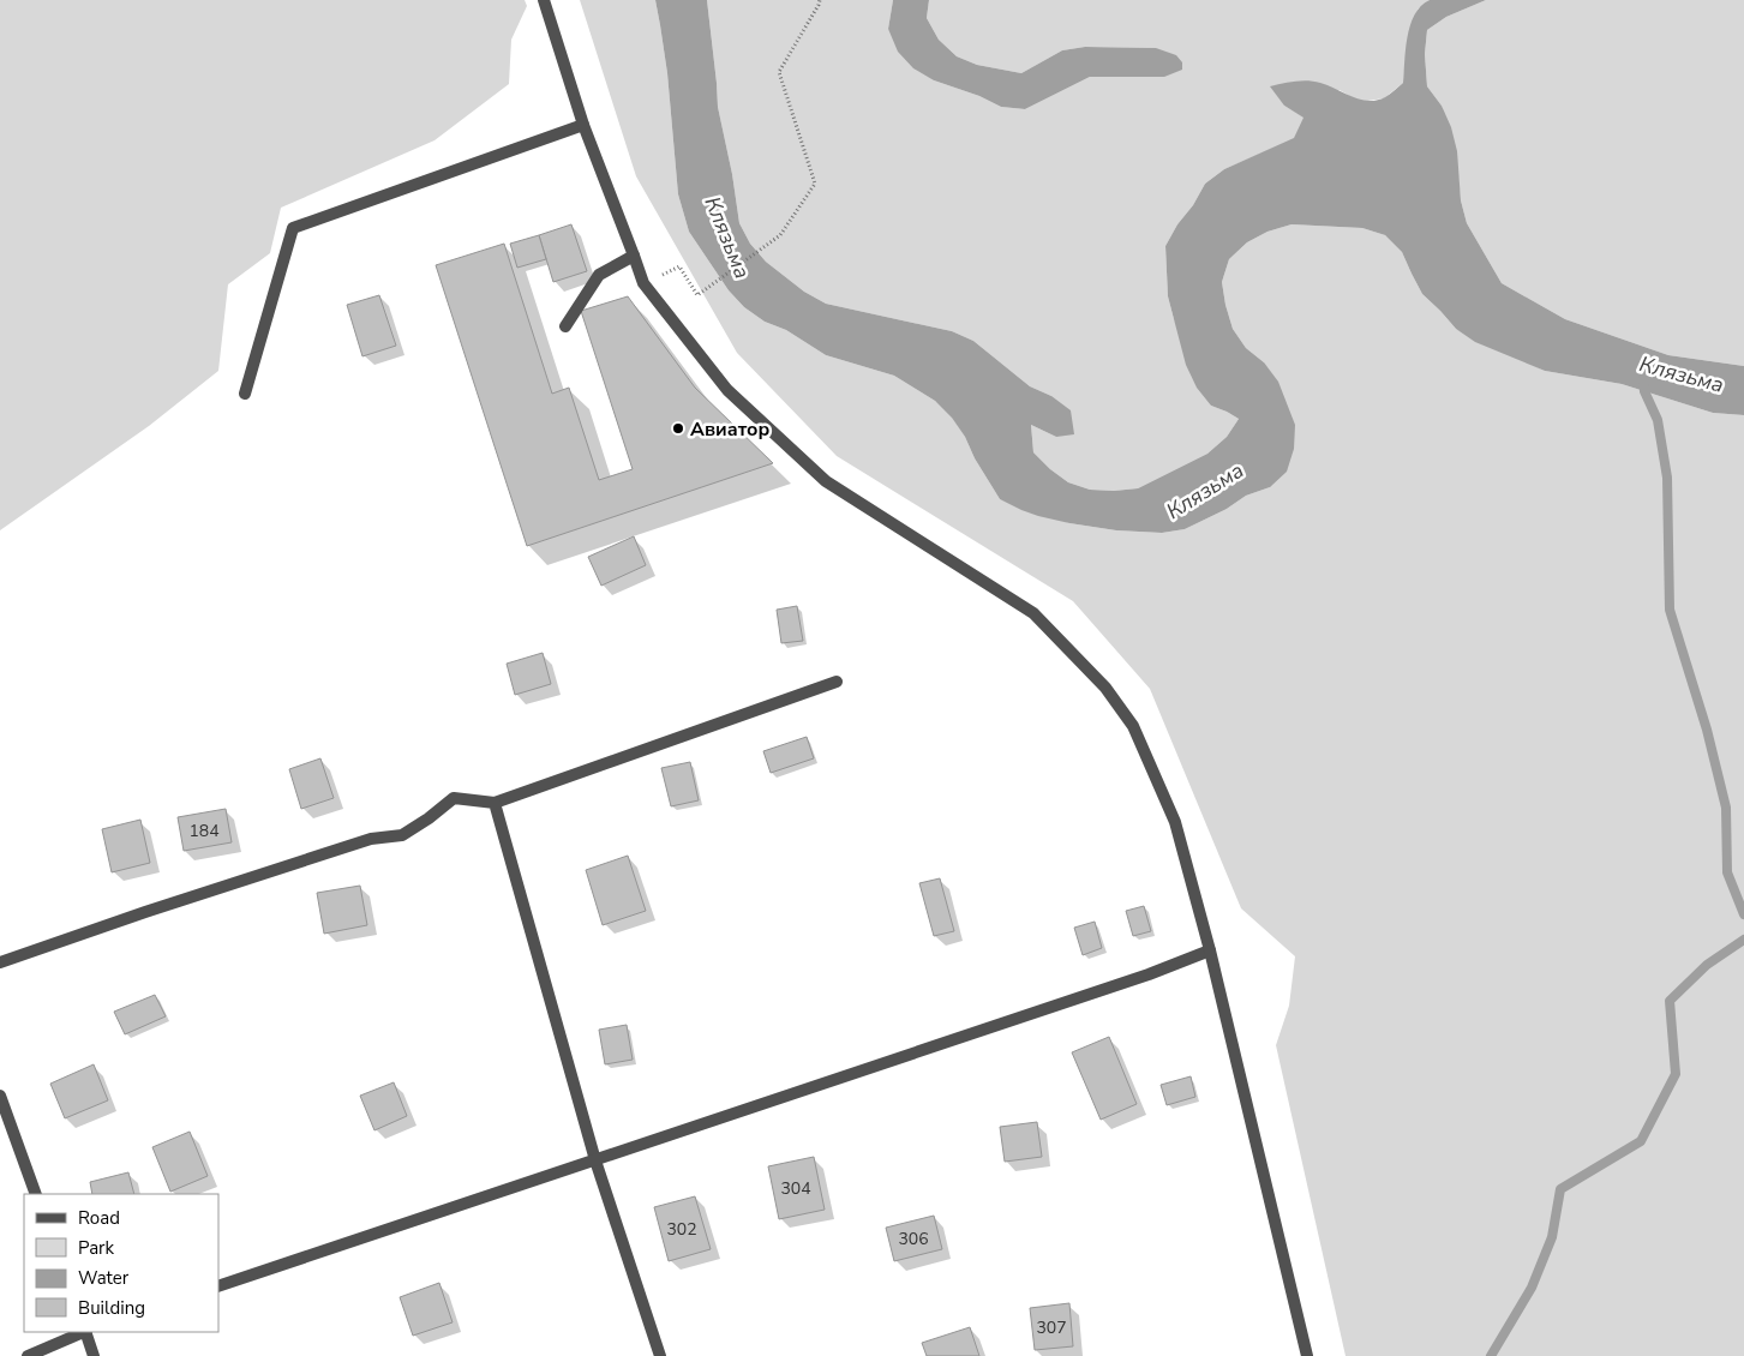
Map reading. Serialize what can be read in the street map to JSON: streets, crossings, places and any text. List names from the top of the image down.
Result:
{
  "water": ["Клязьма"],
  "places": ["Авиатор"],
  "house_numbers": [
    "184",
    "304",
    "302",
    "306",
    "307"
  ],
  "legend": [
    "Road",
    "Park",
    "Water",
    "Building"
  ]
}
